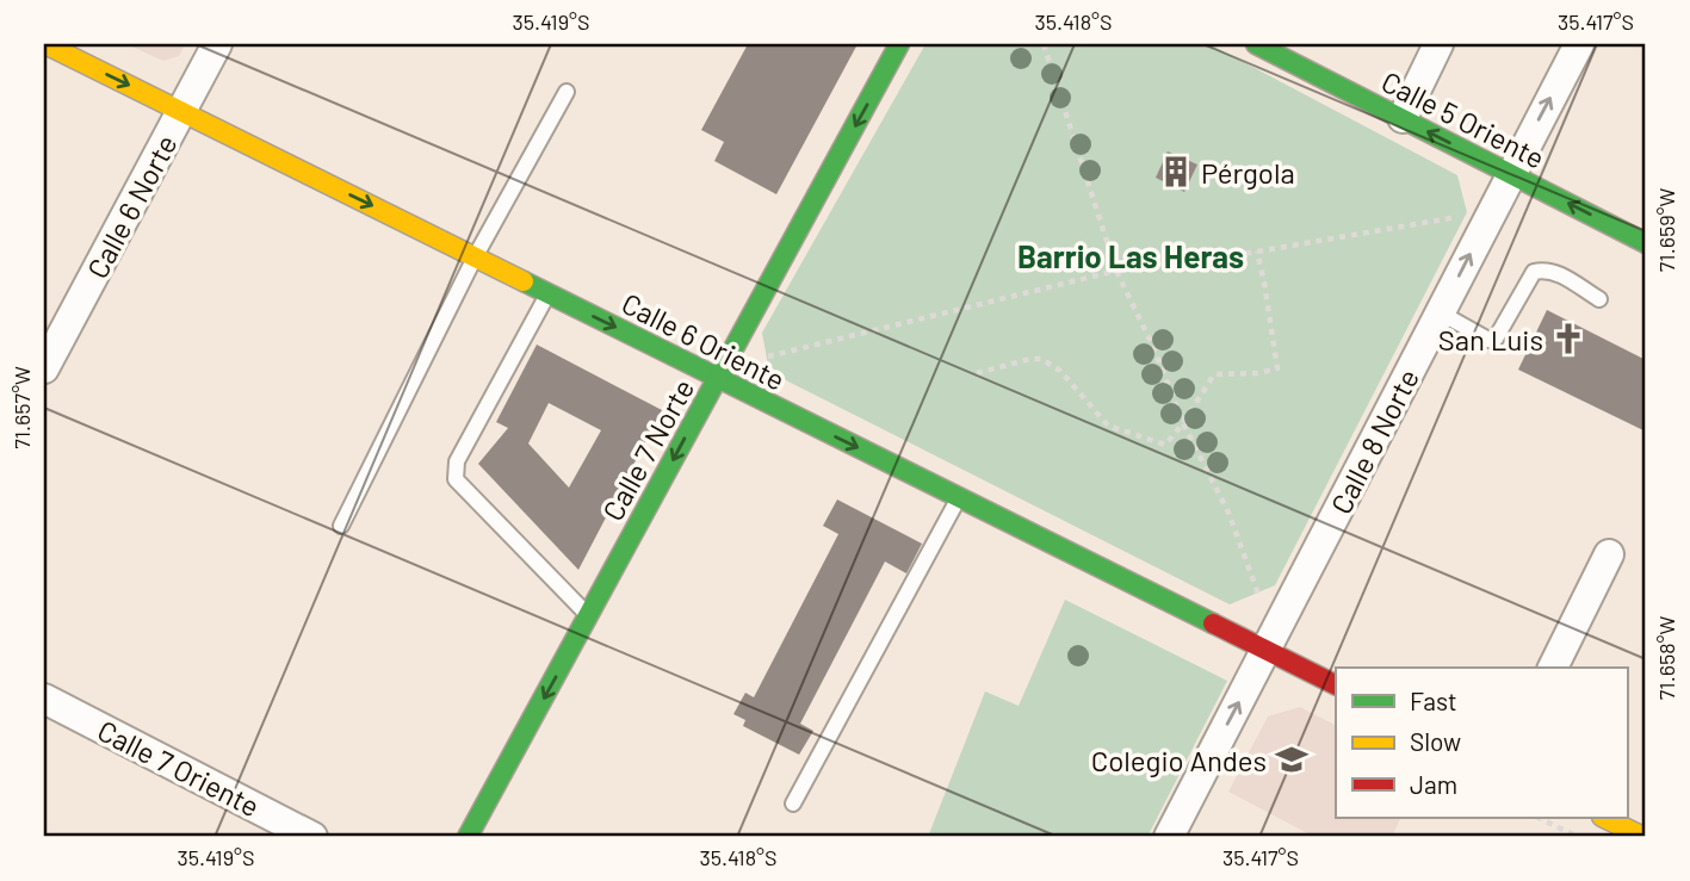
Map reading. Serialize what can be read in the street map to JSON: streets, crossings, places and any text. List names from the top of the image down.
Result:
{
  "streets": {
    "main road": ["Calle 5 Oriente", "Calle 6 Oriente", "Calle 7 Norte"],
    "street": ["Calle 6 Norte", "Calle 8 Norte", "Calle 7 Oriente"]
  },
  "crossings": [
    ["Calle 5 Oriente", "Calle 8 Norte"],
    ["Calle 6 Norte", "Calle 6 Oriente"],
    ["Calle 6 Oriente", "Calle 8 Norte"],
    ["Calle 6 Oriente", "Calle 7 Norte"]
  ],
  "one_way": [
    "Calle 5 Oriente",
    "Calle 6 Oriente",
    "Calle 8 Norte",
    "Calle 7 Norte"
  ],
  "districts": ["Barrio Las Heras"],
  "places": {
    "building": ["Pérgola"],
    "church": ["San Luis"],
    "school or university": ["Colegio Andes"]
  },
  "legend": ["Fast", "Slow", "Jam"],
  "coordinates": [
    "35.419°S",
    "35.418°S",
    "35.417°S",
    "71.659°W",
    "71.657°W",
    "71.658°W"
  ]
}
